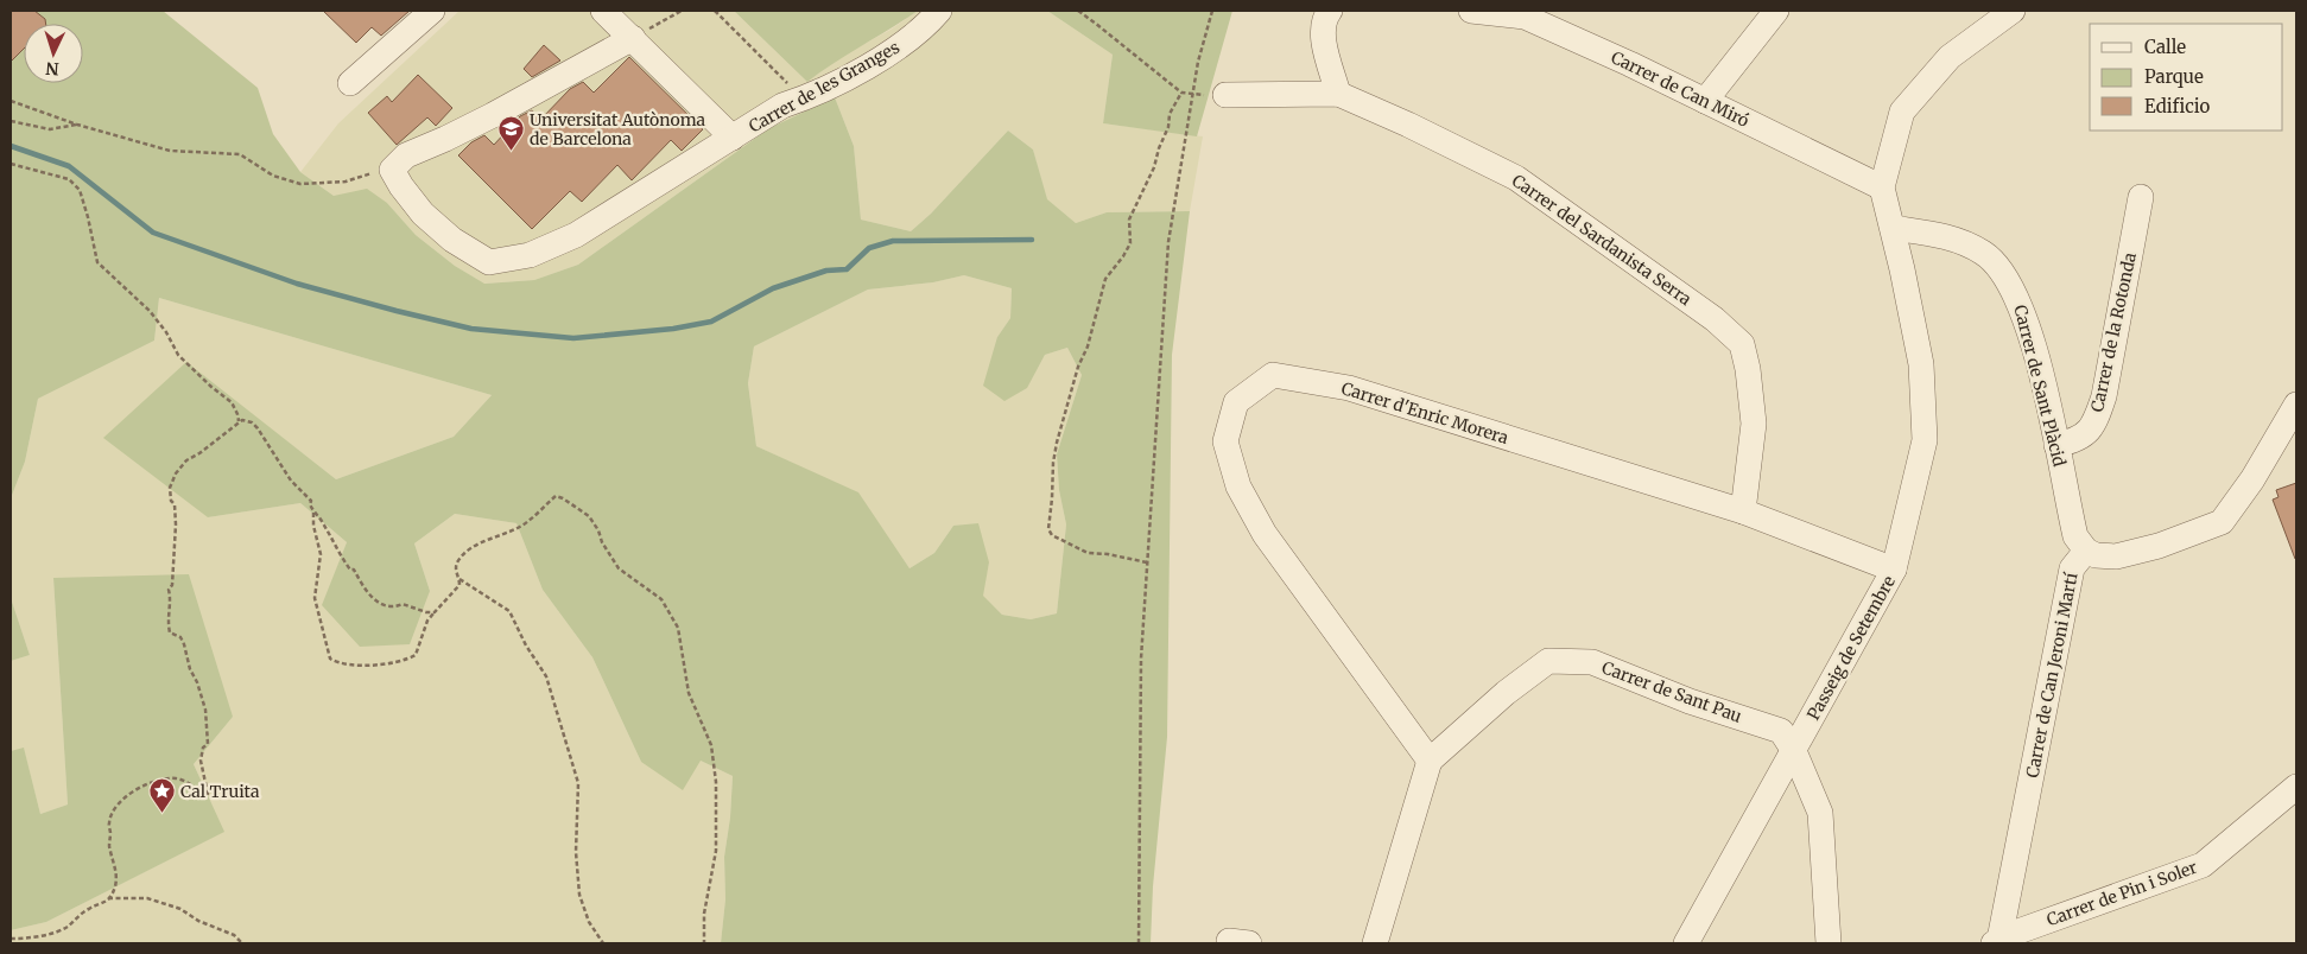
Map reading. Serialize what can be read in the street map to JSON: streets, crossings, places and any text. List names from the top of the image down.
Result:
{
  "streets": {
    "street": [
      "Carrer de les Granges",
      "Carrer de Can Miró",
      "Carrer del Sardanista Serra",
      "Carrer de la Rotonda",
      "Carrer de Sant Plàcid",
      "Carrer d'Enric Morera",
      "Passeig de Setembre",
      "Carrer de Can Jeroni Martí",
      "Carrer de Sant Pau",
      "Carrer de Pin i Soler"
    ]
  },
  "crossings": [
    ["Carrer de Can Miró", "Passeig de Setembre"],
    ["Carrer del Sardanista Serra", "Carrer d'Enric Morera"],
    ["Carrer de la Rotonda", "Carrer de Sant Plàcid"],
    ["Carrer de Sant Plàcid", "Passeig de Setembre"],
    ["Carrer de Sant Plàcid", "Carrer de Can Jeroni Martí"],
    ["Carrer d'Enric Morera", "Passeig de Setembre"],
    ["Carrer d'Enric Morera", "Carrer de Sant Pau"],
    ["Passeig de Setembre", "Carrer de Sant Pau"],
    ["Carrer de Can Jeroni Martí", "Carrer de Pin i Soler"]
  ],
  "places": {
    "school or university": ["Universitat Autònoma de Barcelona"],
    "place": ["Cal Truita"]
  },
  "legend": ["Calle", "Parque", "Edificio"],
  "north": "bottom"
}
